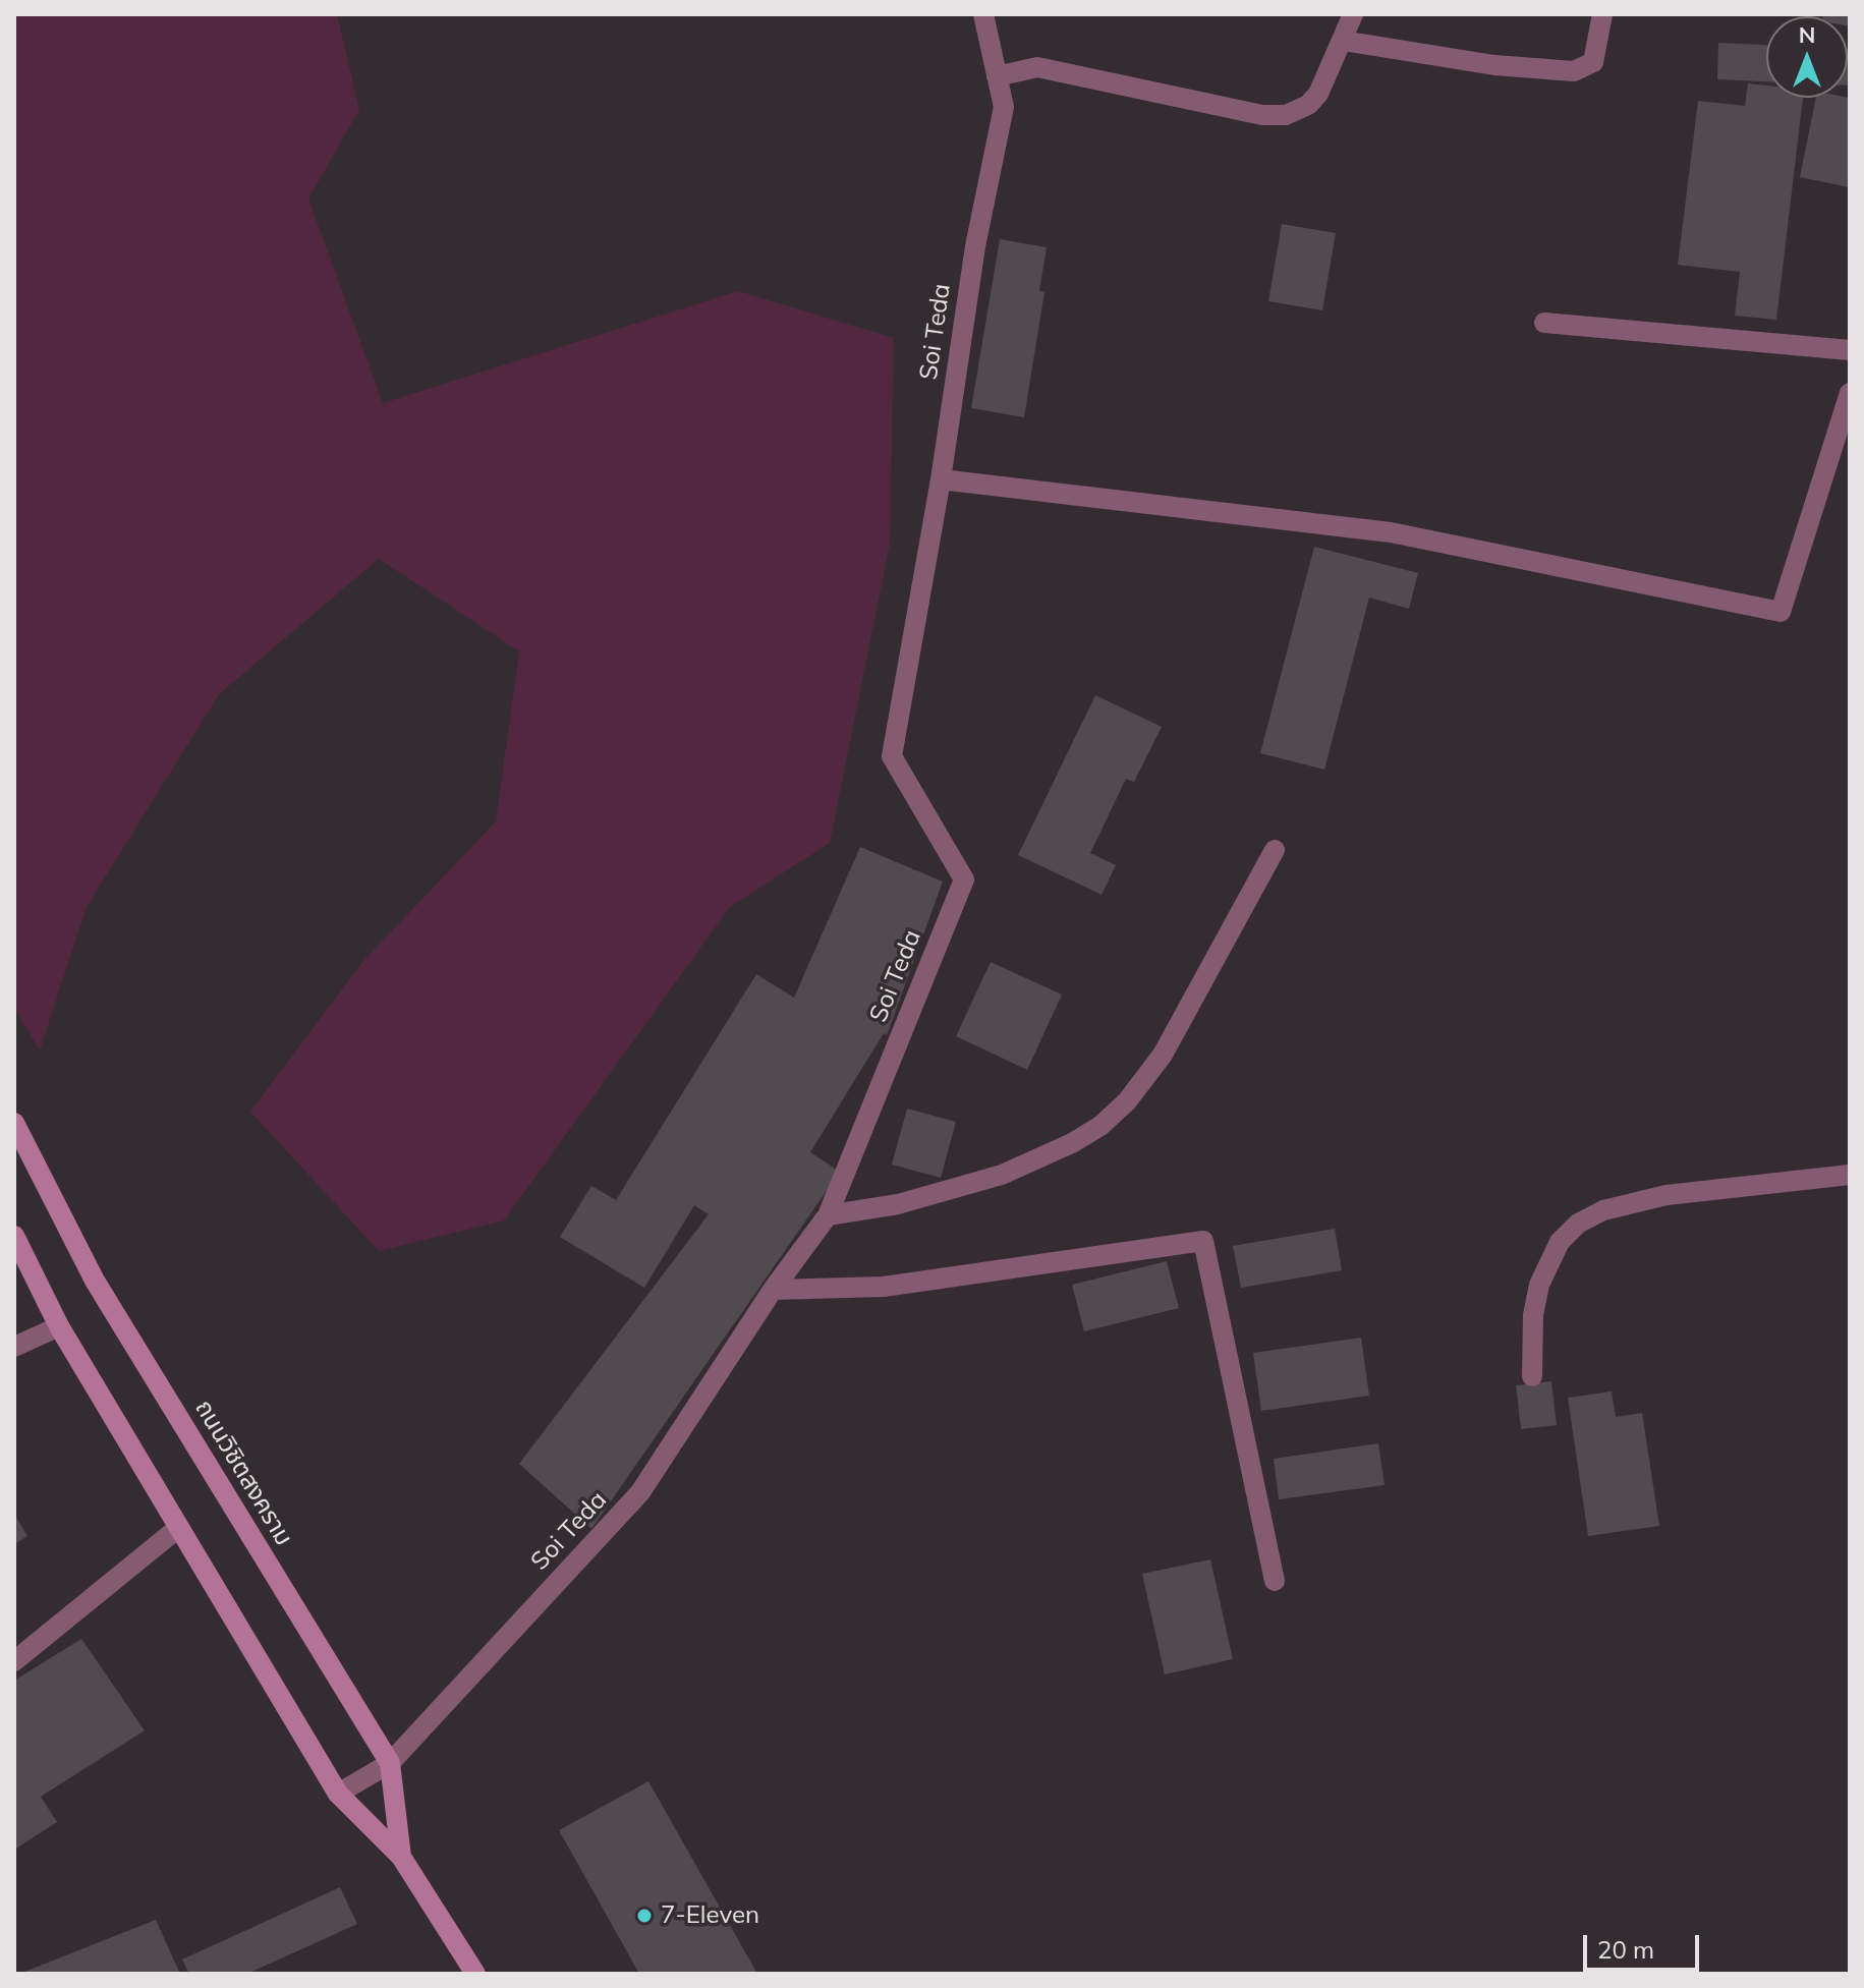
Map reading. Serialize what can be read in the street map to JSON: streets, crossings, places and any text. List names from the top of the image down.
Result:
{
  "streets": {
    "main road": ["ถนนวิชิตสงคราม"],
    "street": ["Soi Teda"]
  },
  "crossings": [
    ["Soi Teda", "ถนนวิชิตสงคราม"]
  ],
  "places": ["7-Eleven"],
  "scale_bar": "20 m",
  "north": "top"
}
